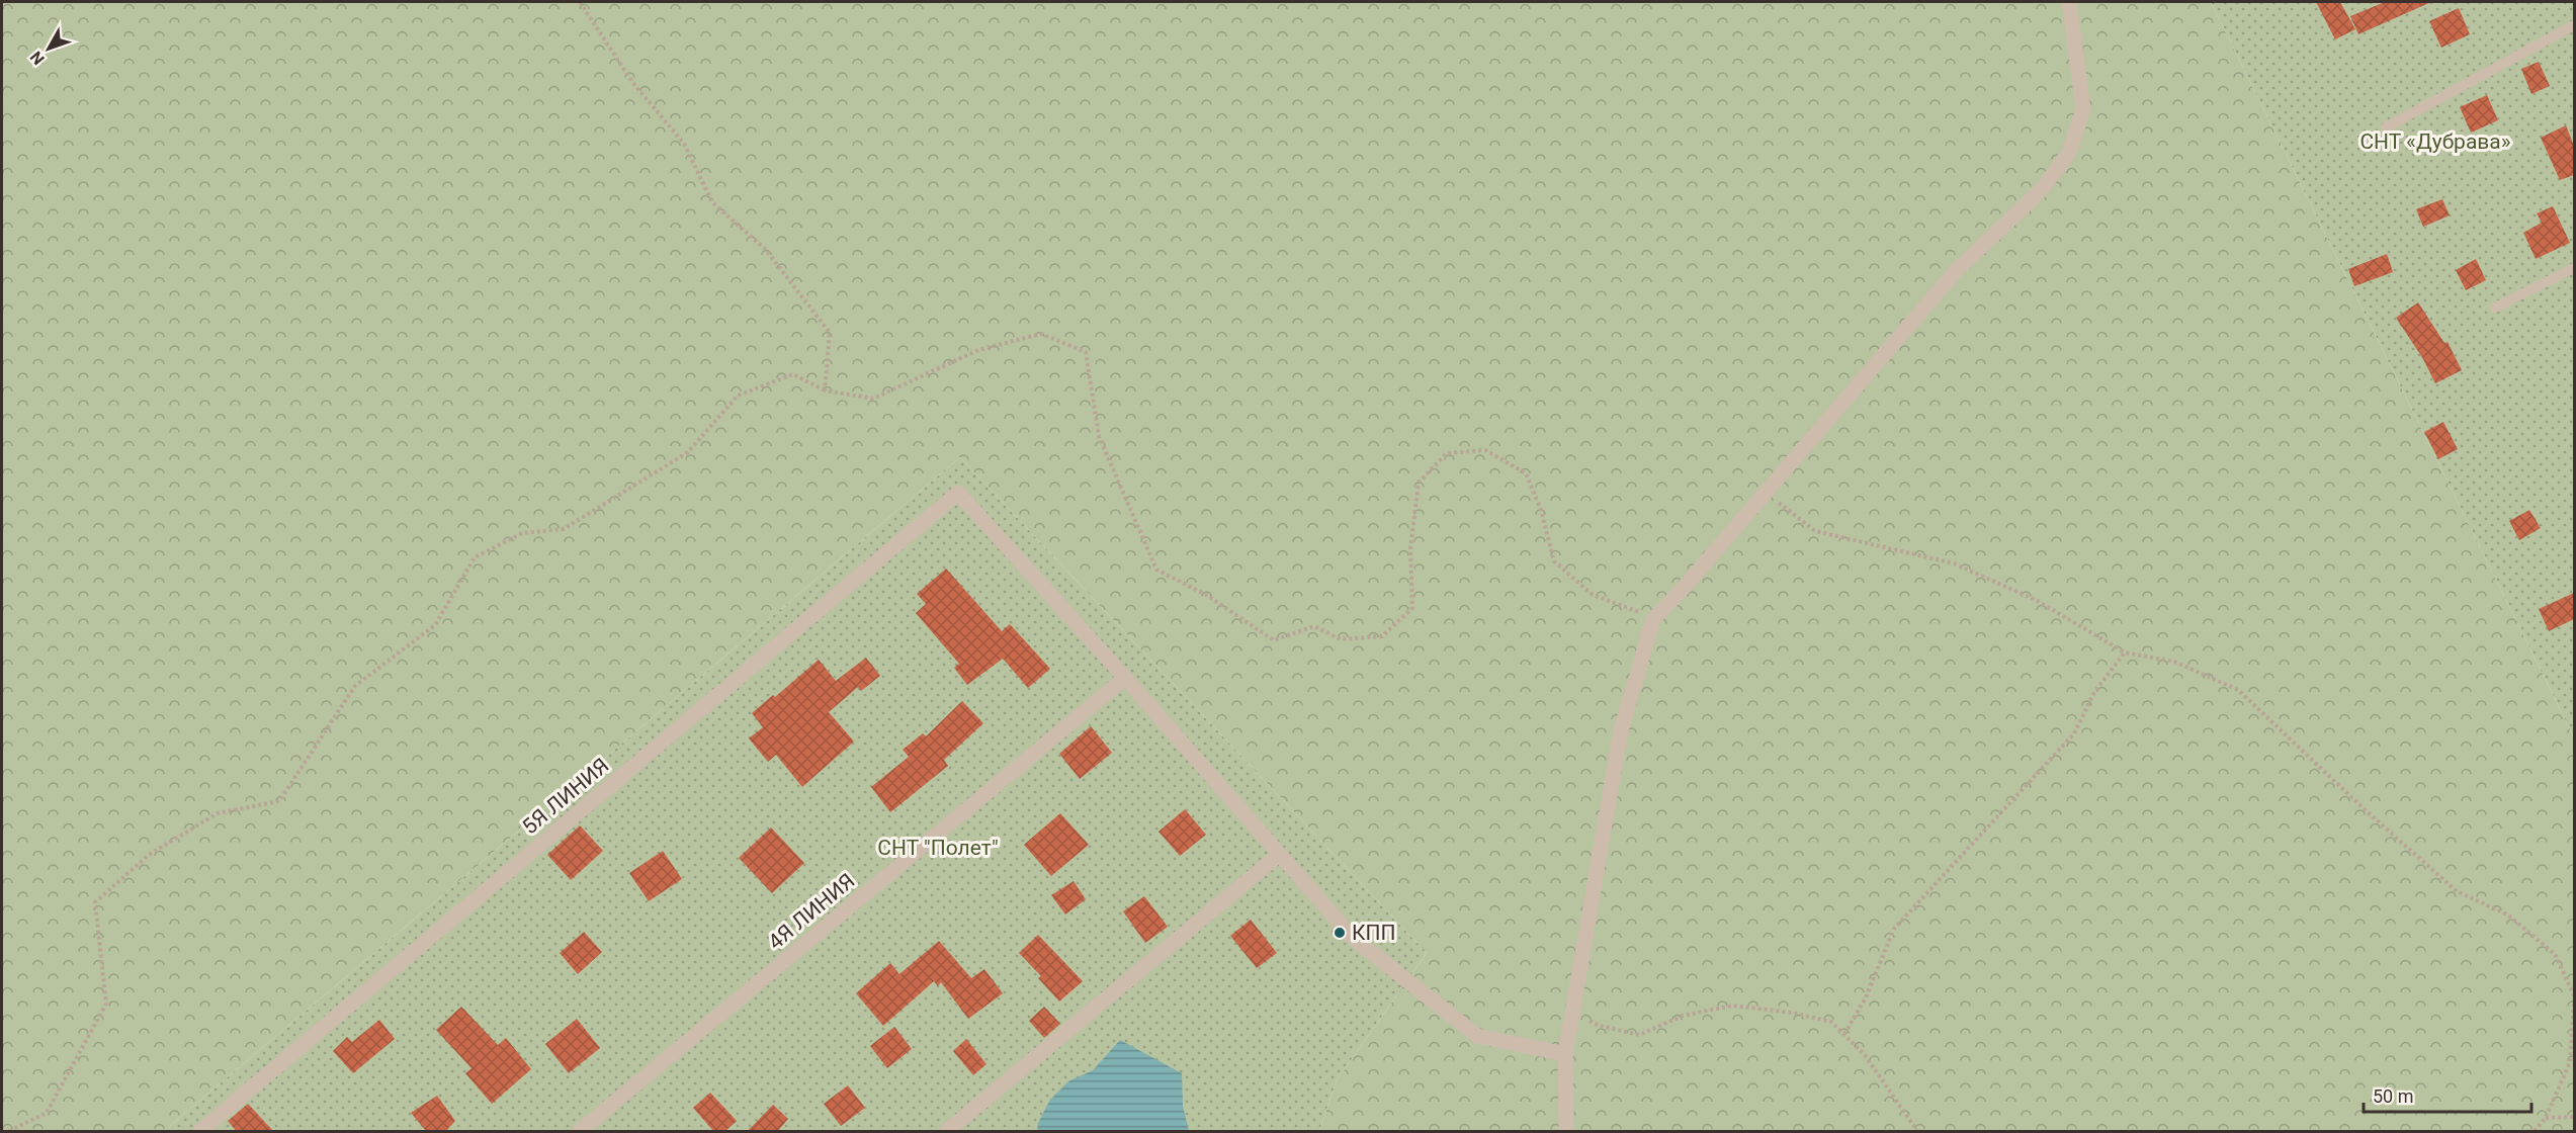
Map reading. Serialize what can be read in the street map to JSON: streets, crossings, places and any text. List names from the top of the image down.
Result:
{
  "streets": {
    "street": ["5Я ЛИНИЯ", "4Я ЛИНИЯ"]
  },
  "crossings": [
    ["5Я ЛИНИЯ", "4Я ЛИНИЯ"]
  ],
  "parks": ["СНТ «Дубрава»", "СНТ \"Полет\""],
  "places": ["КПП"],
  "scale_bar": "50 m",
  "north": "bottom left"
}
